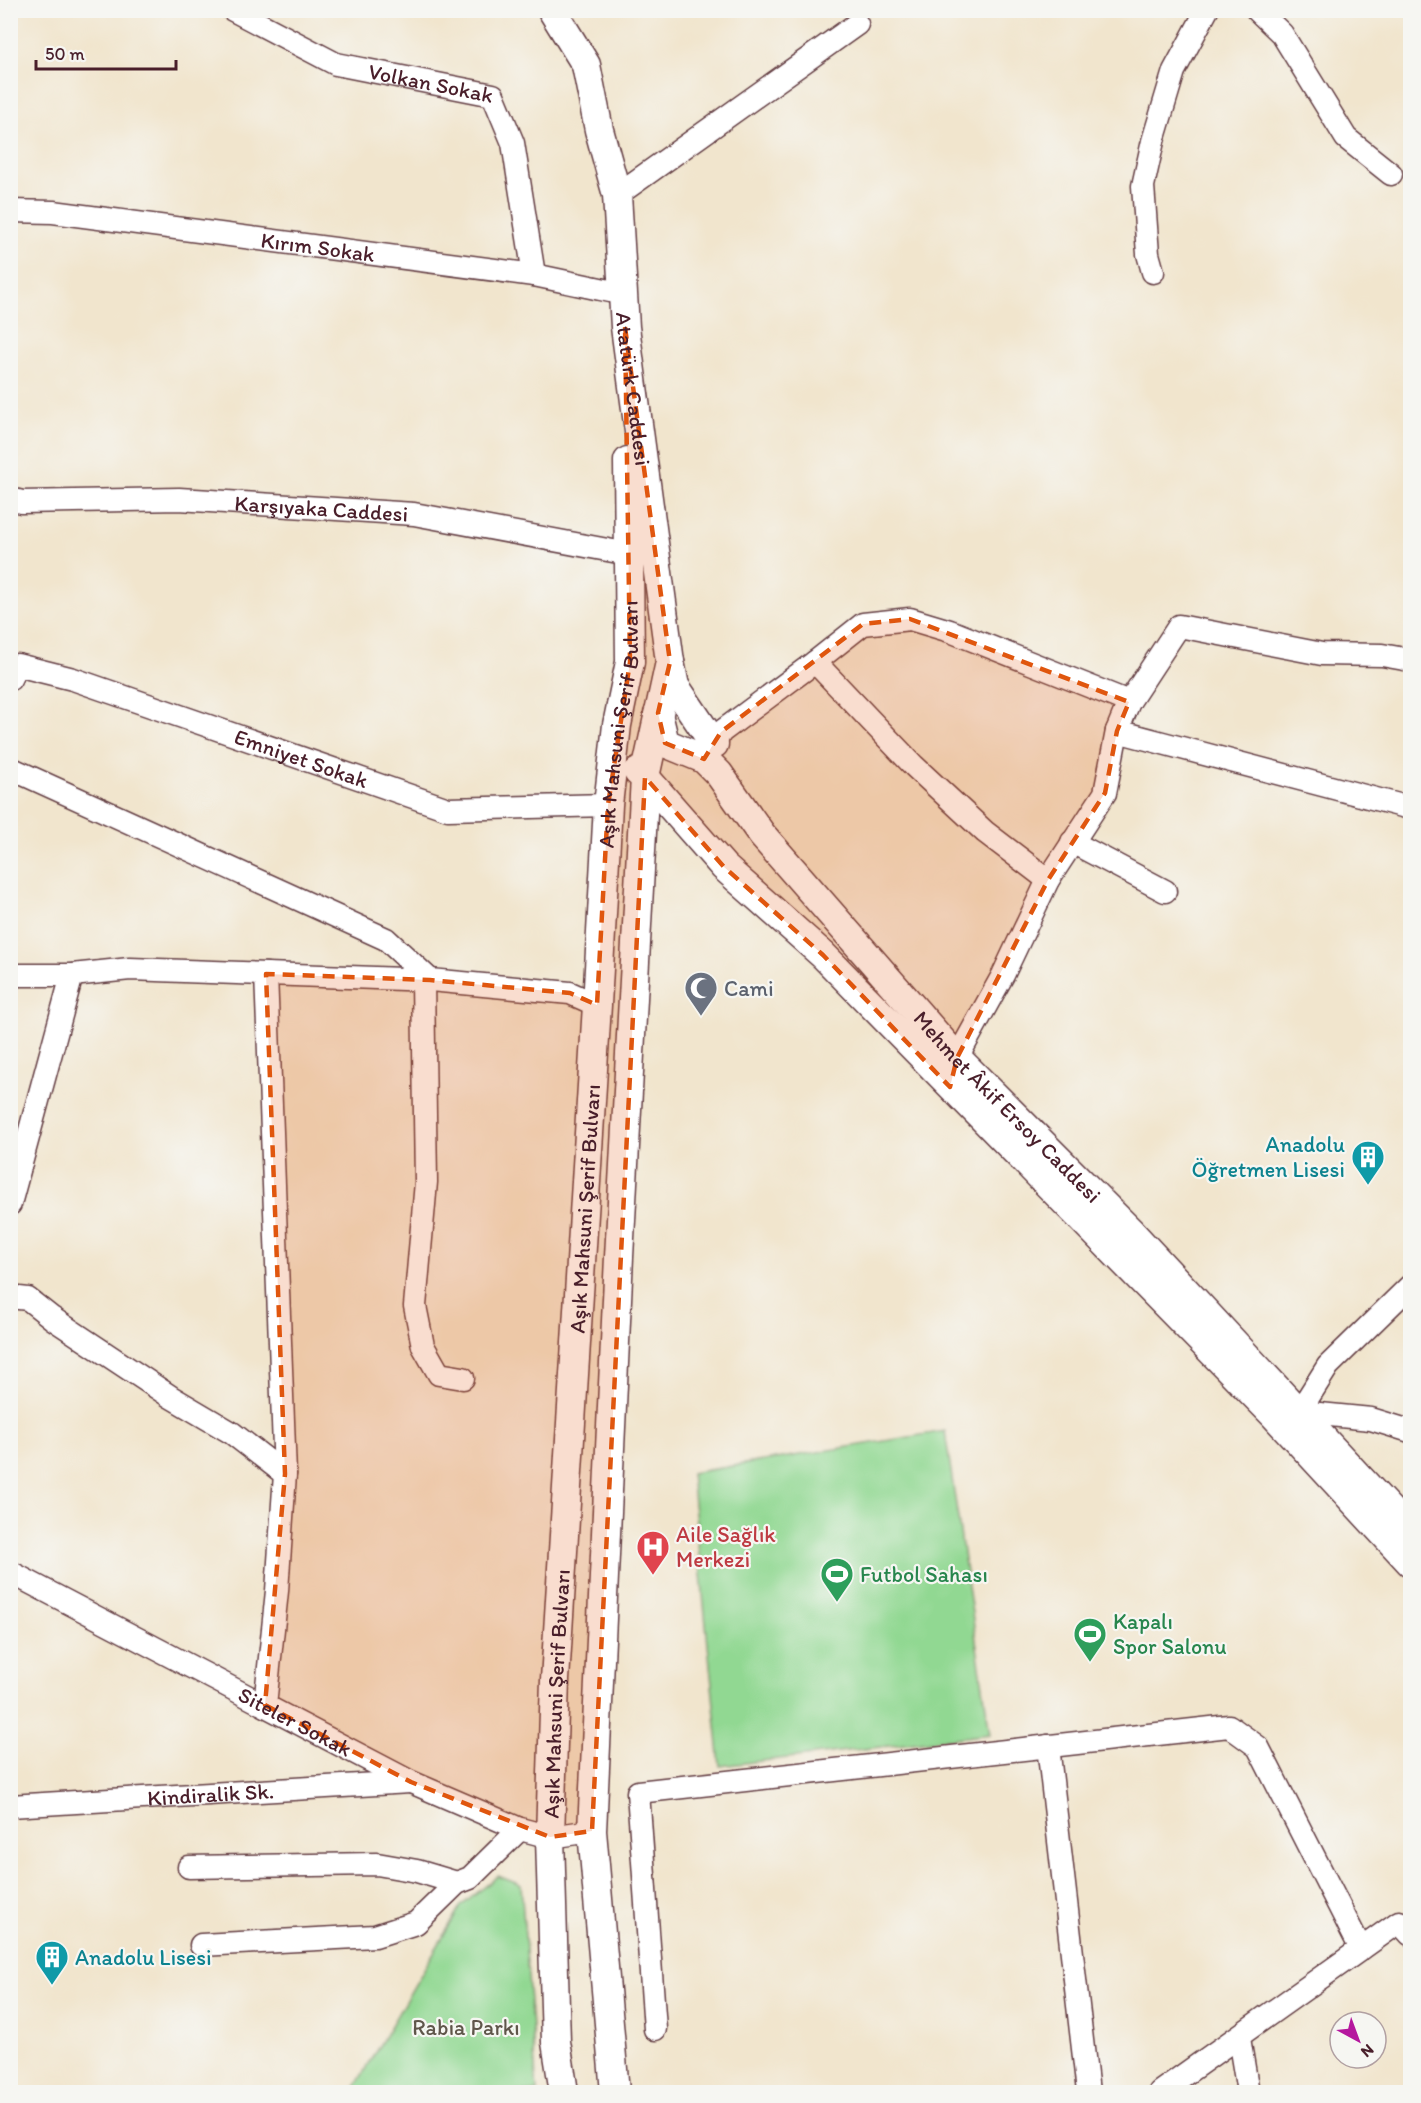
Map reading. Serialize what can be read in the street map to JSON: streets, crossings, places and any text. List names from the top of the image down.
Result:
{
  "streets": {
    "main road": ["Atatürk Caddesi", "Aşık Mahsuni Şerif Bulvarı", "Mehmet Âkif Ersoy Caddesi"],
    "street": [
      "Volkan Sokak",
      "Kırım Sokak",
      "Karşıyaka Caddesi",
      "Emniyet Sokak",
      "Siteler Sokak",
      "Kindiralik Sk."
    ]
  },
  "crossings": [
    ["Volkan Sokak", "Kırım Sokak"],
    ["Kırım Sokak", "Atatürk Caddesi"],
    ["Atatürk Caddesi", "Aşık Mahsuni Şerif Bulvarı"],
    ["Atatürk Caddesi", "Mehmet Âkif Ersoy Caddesi"],
    ["Karşıyaka Caddesi", "Aşık Mahsuni Şerif Bulvarı"],
    ["Aşık Mahsuni Şerif Bulvarı", "Emniyet Sokak"],
    ["Aşık Mahsuni Şerif Bulvarı", "Mehmet Âkif Ersoy Caddesi"],
    ["Aşık Mahsuni Şerif Bulvarı", "Siteler Sokak"],
    ["Siteler Sokak", "Kindiralik Sk."]
  ],
  "parks": ["Rabia Parkı"],
  "places": {
    "mosque": ["Cami"],
    "building": ["Anadolu Öğretmen Lisesi", "Anadolu Lisesi"],
    "hospital": ["Aile Sağlık Merkezi"],
    "sports": ["Futbol Sahası", "Kapalı Spor Salonu"]
  },
  "scale_bar": "50 m",
  "north": "bottom right"
}
